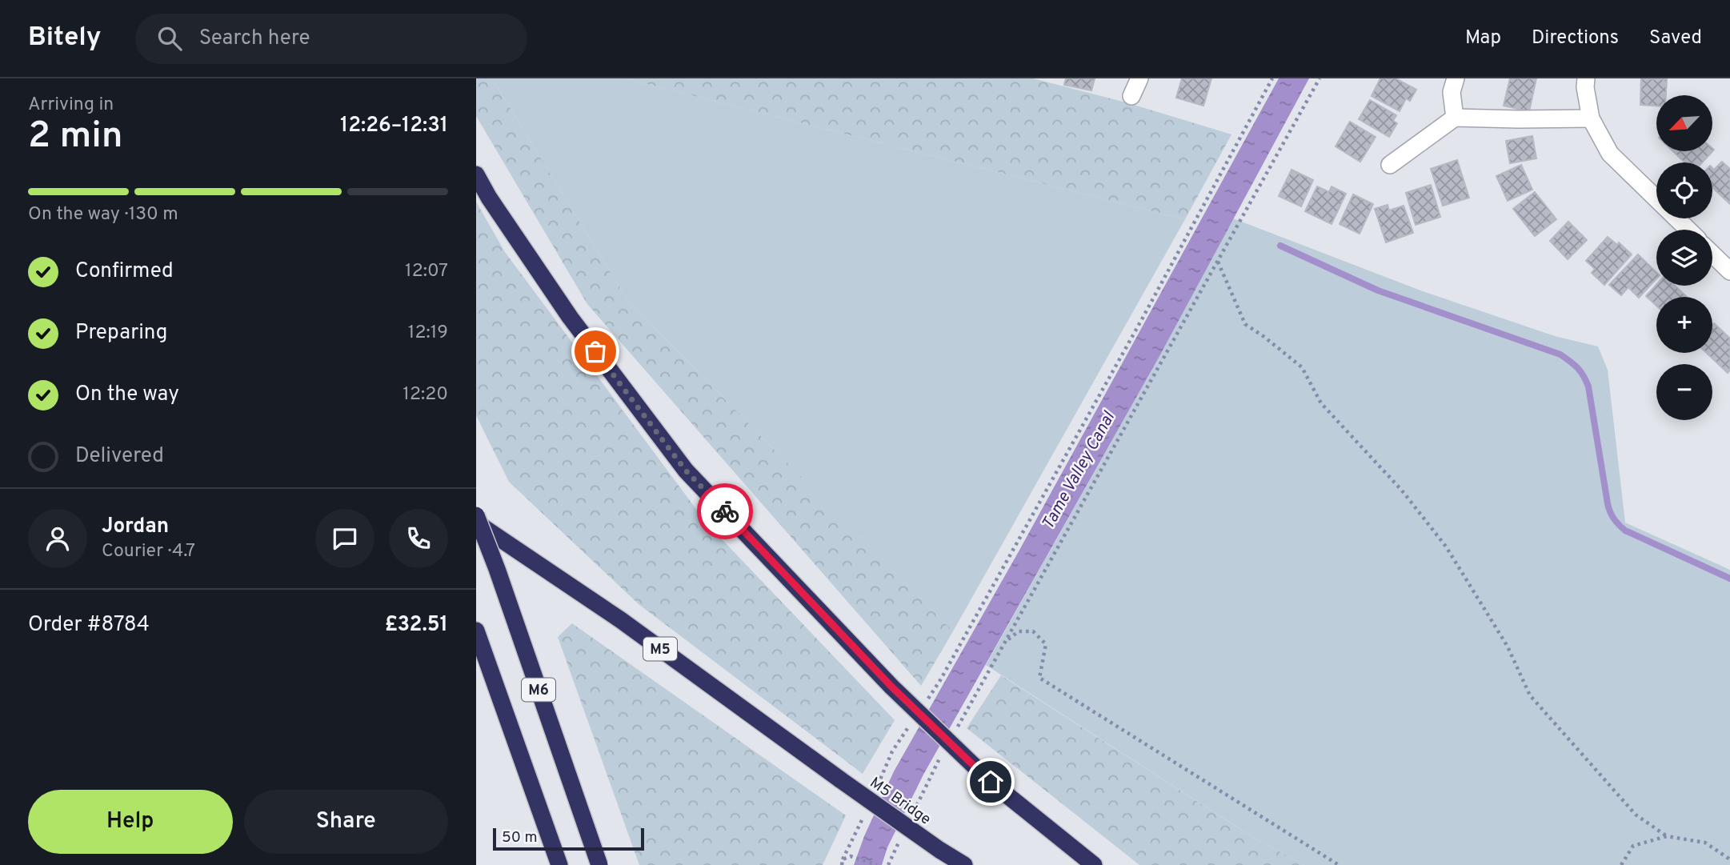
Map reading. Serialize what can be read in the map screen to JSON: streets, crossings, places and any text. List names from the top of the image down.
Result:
{
  "streets": {
    "highway": ["M5", "M6", "M5 Bridge"]
  },
  "water": ["Tame Valley Canal"],
  "scale_bar": "50 m",
  "north": "bottom left",
  "page": {
    "header": "Bitely",
    "search": "Search here",
    "nav": ["Map", "Directions", "Saved"],
    "heading": ["2 min", "Arriving in", "12:26–12:31"],
    "panel": [
      "Jordan",
      "Courier · 4.7",
      "Order #8784",
      "£32.51"
    ],
    "map_buttons": ["+", "−"],
    "bar": "On the way · 130 m",
    "list": [
      ["Confirmed", "12:07"],
      ["Preparing", "12:19"],
      ["On the way", "12:20"],
      "Delivered"
    ],
    "buttons": ["Help", "Share"],
    "scale": "50 m"
  }
}
